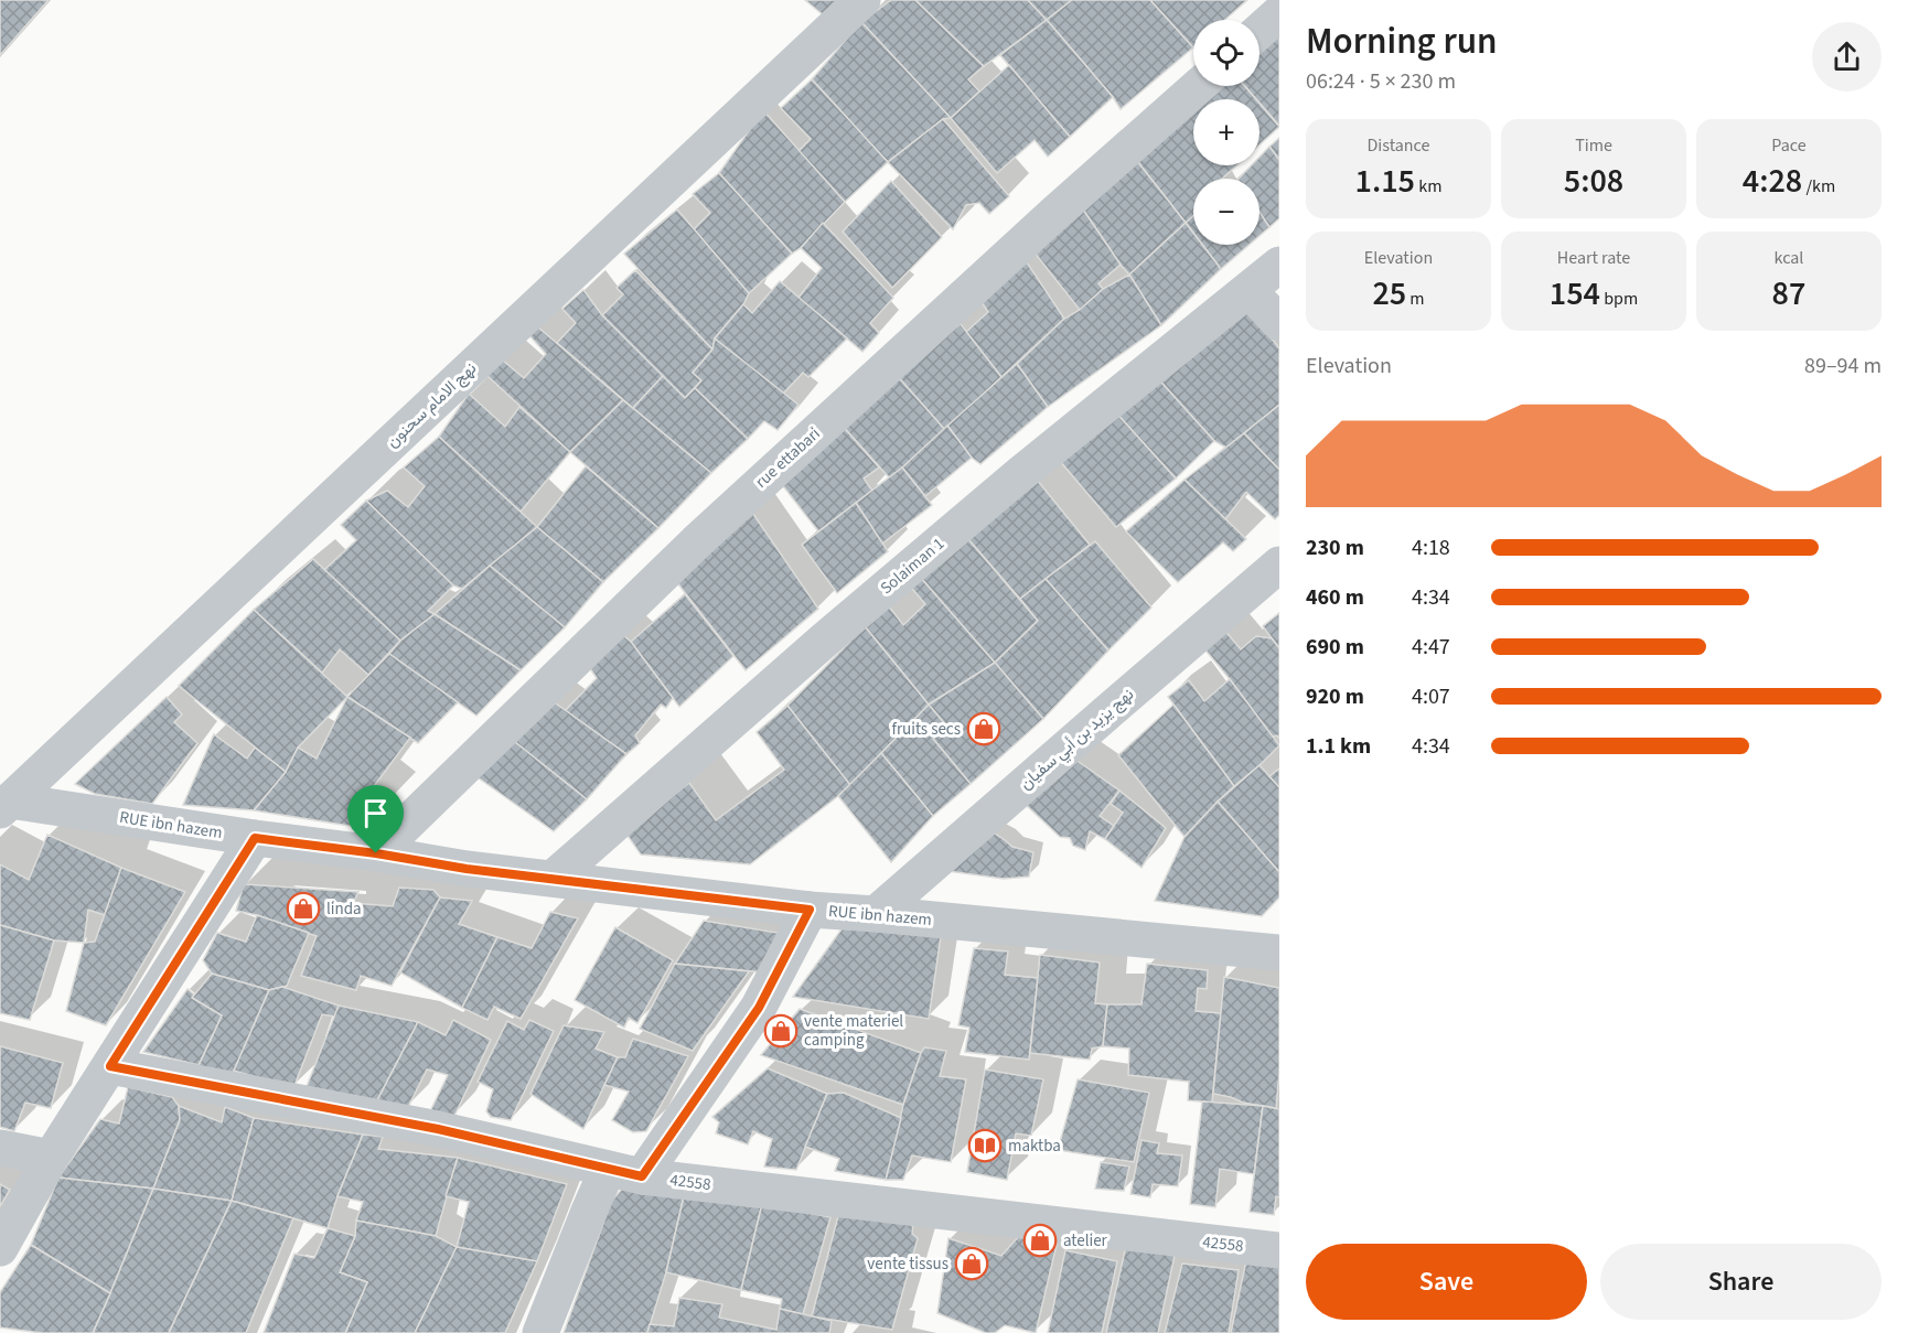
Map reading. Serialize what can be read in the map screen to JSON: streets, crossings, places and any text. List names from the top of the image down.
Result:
{
  "streets": {
    "street": [
      "نهج الامام سحنون",
      "rue ettabari",
      "Solaiman 1",
      "نهج يزيد بن أبي سفيان",
      "RUE ibn hazem",
      "42558"
    ]
  },
  "crossings": [
    ["نهج الامام سحنون", "RUE ibn hazem"],
    ["rue ettabari", "RUE ibn hazem"],
    ["Solaiman 1", "RUE ibn hazem"],
    ["نهج يزيد بن أبي سفيان", "RUE ibn hazem"]
  ],
  "places": {
    "shop": [
      "fruits secs",
      "linda",
      "vente materiel camping",
      "atelier",
      "vente tissus"
    ],
    "library": ["maktba"]
  },
  "page": {
    "heading": ["Morning run", "06:24 · 5 × 230 m"],
    "map_buttons": ["+", "−"],
    "stats": [
      ["Distance", "1.15 km"],
      ["Time", "5:08"],
      ["Pace", "4:28 /km"],
      ["Elevation", "25 m"],
      ["Heart rate", "154 bpm"],
      ["kcal", "87"]
    ],
    "chart": ["Elevation", "89–94 m"],
    "list": [
      {
        "name": "230 m",
        "note": "4:18"
      },
      {
        "name": "460 m",
        "note": "4:34"
      },
      {
        "name": "690 m",
        "note": "4:47"
      },
      {
        "name": "920 m",
        "note": "4:07"
      },
      {
        "name": "1.1 km",
        "note": "4:34"
      }
    ],
    "buttons": ["Save", "Share"]
  }
}
